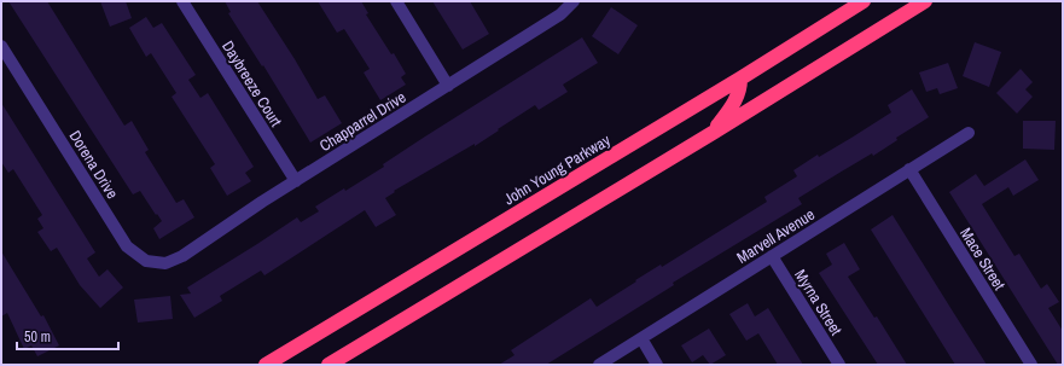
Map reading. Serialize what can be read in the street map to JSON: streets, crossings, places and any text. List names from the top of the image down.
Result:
{
  "streets": {
    "highway": ["John Young Parkway"],
    "street": [
      "Daybreeze Court",
      "Chapparrel Drive",
      "Dorena Drive",
      "Marvell Avenue",
      "Mace Street",
      "Myrna Street"
    ]
  },
  "crossings": [
    ["Daybreeze Court", "Chapparrel Drive"],
    ["Chapparrel Drive", "Dorena Drive"],
    ["Marvell Avenue", "Mace Street"],
    ["Marvell Avenue", "Myrna Street"]
  ],
  "scale_bar": "50 m"
}
